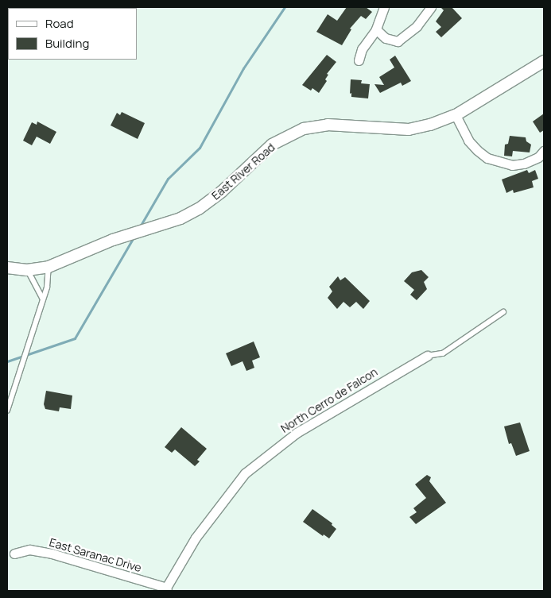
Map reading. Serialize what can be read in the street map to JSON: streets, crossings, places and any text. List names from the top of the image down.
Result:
{
  "streets": {
    "street": ["East River Road", "North Cerro de Falcon", "East Saranac Drive"]
  },
  "crossings": [
    ["North Cerro de Falcon", "East Saranac Drive"]
  ],
  "legend": ["Road", "Building"]
}
